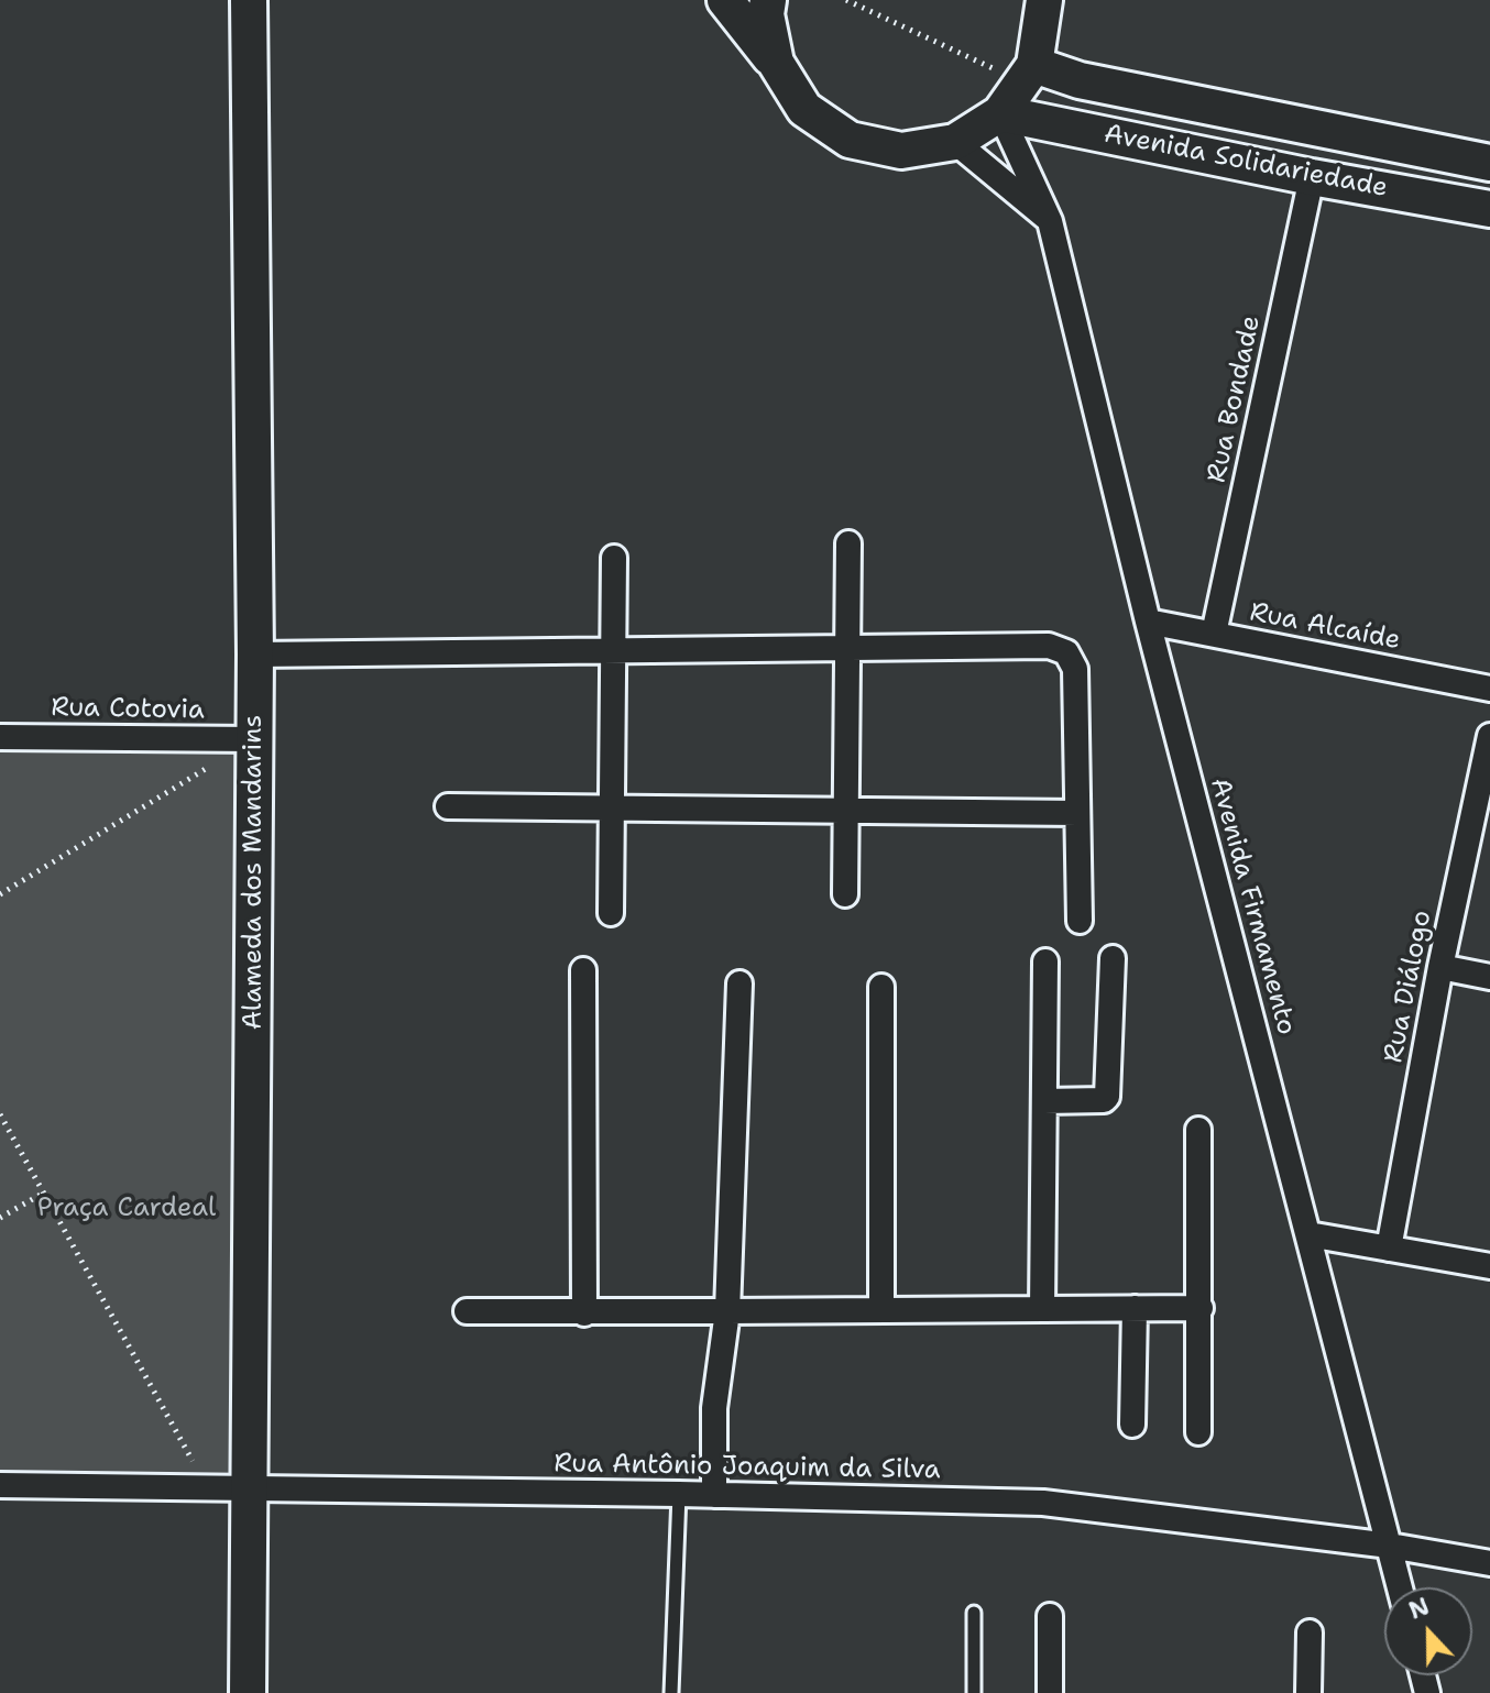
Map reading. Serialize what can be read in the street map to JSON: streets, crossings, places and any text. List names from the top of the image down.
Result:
{
  "streets": {
    "main road": ["Avenida Solidariedade", "Alameda dos Mandarins"],
    "street": [
      "Rua Bondade",
      "Rua Alcaíde",
      "Rua Cotovia",
      "Avenida Firmamento",
      "Rua Diálogo",
      "Rua Antônio Joaquim da Silva"
    ]
  },
  "crossings": [
    ["Avenida Solidariedade", "Rua Bondade"],
    ["Avenida Solidariedade", "Avenida Firmamento"],
    ["Rua Bondade", "Rua Alcaíde"],
    ["Rua Alcaíde", "Avenida Firmamento"],
    ["Rua Cotovia", "Alameda dos Mandarins"],
    ["Alameda dos Mandarins", "Rua Antônio Joaquim da Silva"],
    ["Avenida Firmamento", "Rua Antônio Joaquim da Silva"]
  ],
  "parks": ["Praça Cardeal"],
  "north": "top"
}
